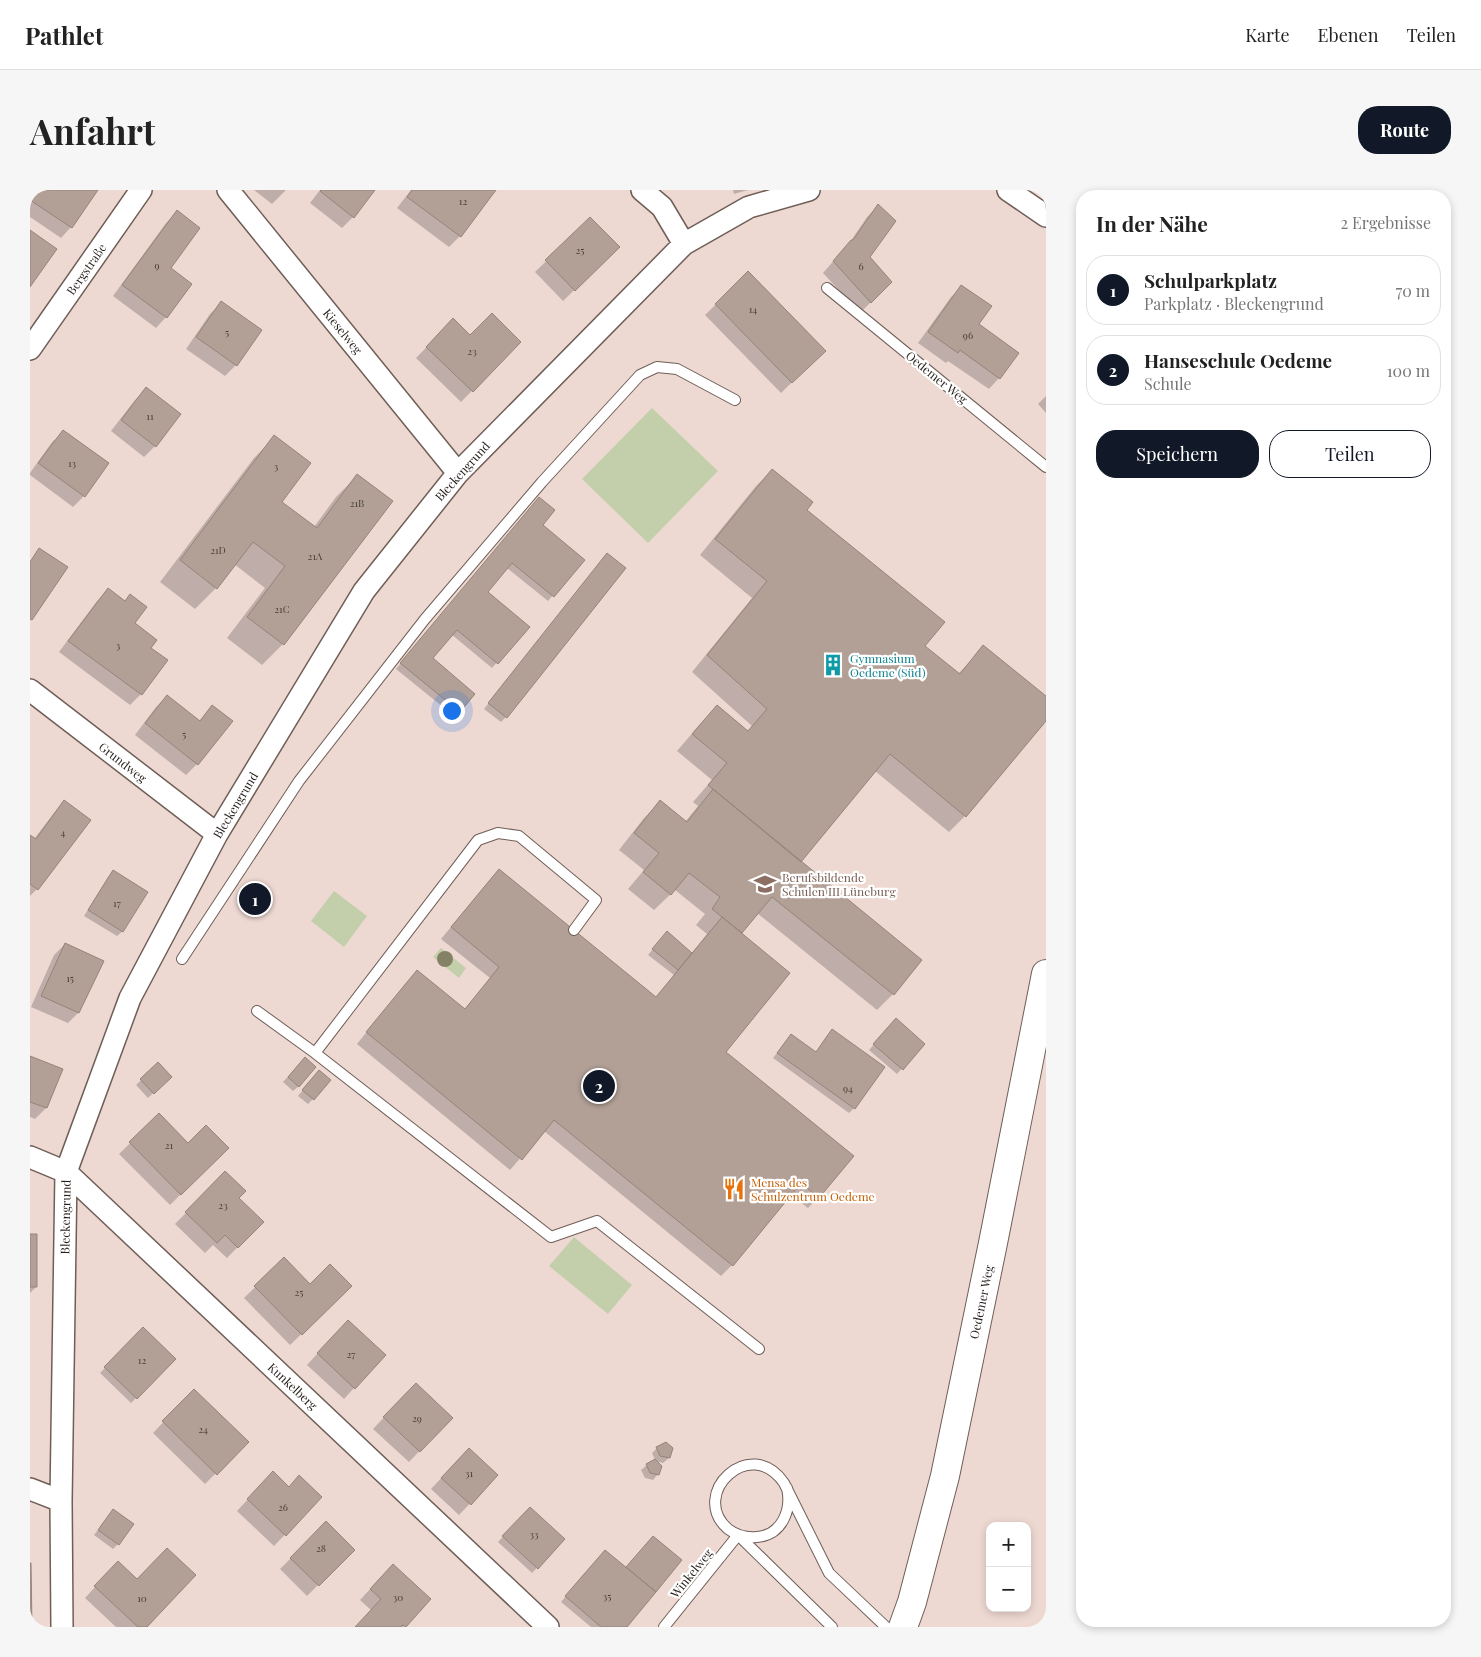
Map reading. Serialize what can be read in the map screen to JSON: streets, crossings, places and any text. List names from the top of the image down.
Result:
{
  "streets": {
    "street": [
      "Bergstraße",
      "Kieselweg",
      "Oedemer Weg",
      "Bleckengrund",
      "Grundweg",
      "Kunkelberg"
    ],
    "lane": ["Winkelweg"]
  },
  "crossings": [
    ["Kieselweg", "Bleckengrund"],
    ["Bleckengrund", "Grundweg"],
    ["Bleckengrund", "Kunkelberg"]
  ],
  "places": {
    "building": ["Gymnasium Oedeme (Süd)"],
    "school or university": ["Berufsbildende Schulen III Lüneburg"],
    "restaurant": ["Mensa des Schulzentrum Oedeme"]
  },
  "house_numbers": [
    "12",
    "25",
    "9",
    "6",
    "14",
    "5",
    "96",
    "23",
    "11",
    "13",
    "3",
    "21B",
    "21D",
    "21A",
    "21C",
    "3",
    "5",
    "4",
    "17",
    "15",
    "94",
    "21",
    "23",
    "25",
    "27",
    "12",
    "29",
    "24",
    "31",
    "26",
    "33",
    "28",
    "35",
    "30",
    "10"
  ],
  "page": {
    "header": "Pathlet",
    "nav": ["Karte", "Ebenen", "Teilen"],
    "buttons": [
      "Route",
      ["Speichern", "Teilen"]
    ],
    "title": "Anfahrt",
    "heading": ["In der Nähe", "2 Ergebnisse"],
    "list": [
      {
        "mark": "1",
        "name": "Schulparkplatz",
        "note": "Parkplatz · Bleckengrund",
        "value": "70 m"
      },
      {
        "mark": "2",
        "name": "Hanseschule Oedeme",
        "note": "Schule",
        "value": "100 m"
      }
    ],
    "pins": ["1", "2"],
    "map_buttons": ["+", "−"]
  }
}
